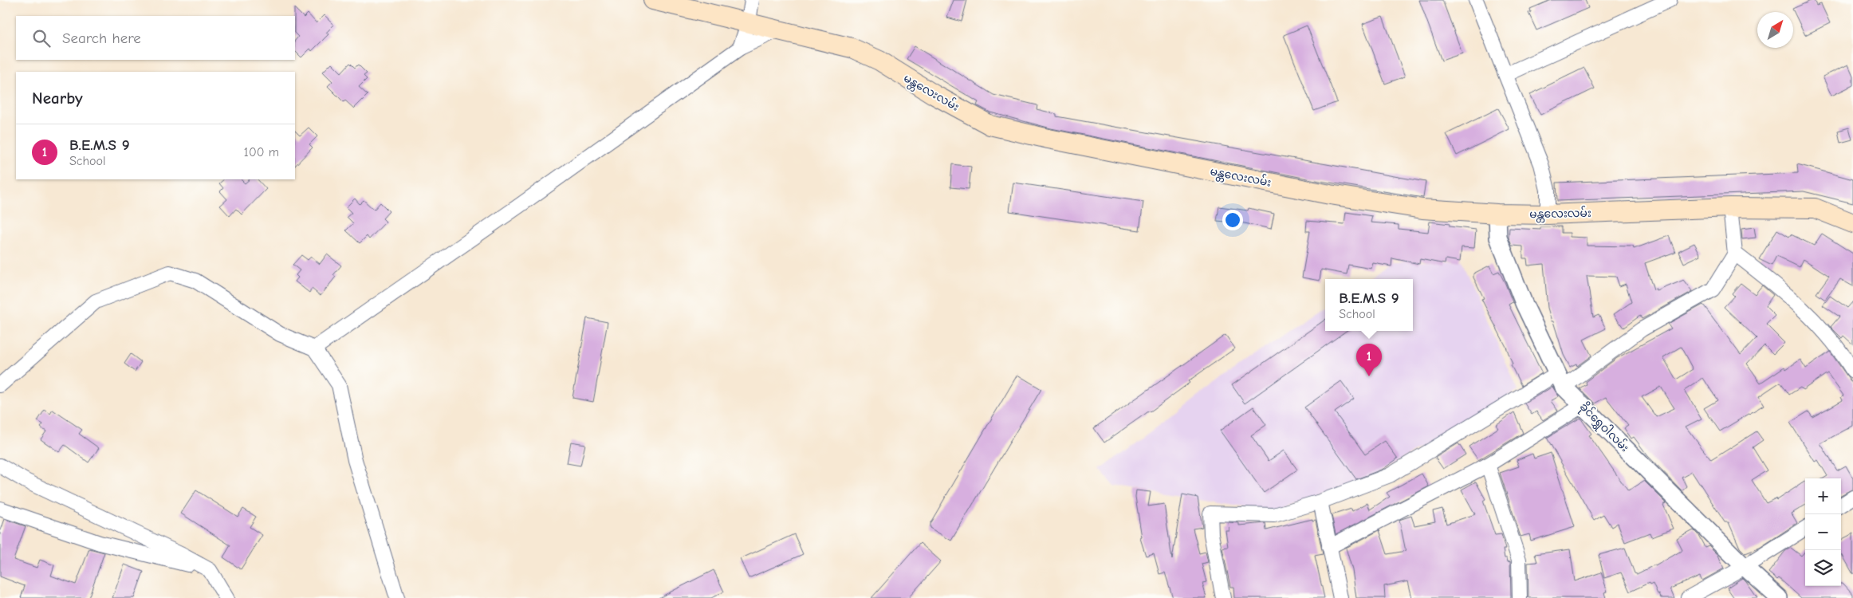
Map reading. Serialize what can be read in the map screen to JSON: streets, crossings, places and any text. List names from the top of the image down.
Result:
{
  "streets": {
    "main road": ["မန္တလေးလမ်း"],
    "street": ["ခိုင်ရွှေဝါလမ်း"]
  },
  "crossings": [
    ["မန္တလေးလမ်း", "ခိုင်ရွှေဝါလမ်း"]
  ],
  "north": "top right",
  "page": {
    "search": "Search here",
    "heading": "Nearby",
    "list": [
      {
        "mark": "1",
        "name": "B.E.M.S 9",
        "note": "School",
        "value": "100 m"
      }
    ],
    "popup": ["B.E.M.S 9", "School"],
    "pins": "1",
    "map_buttons": ["+", "−"]
  }
}
